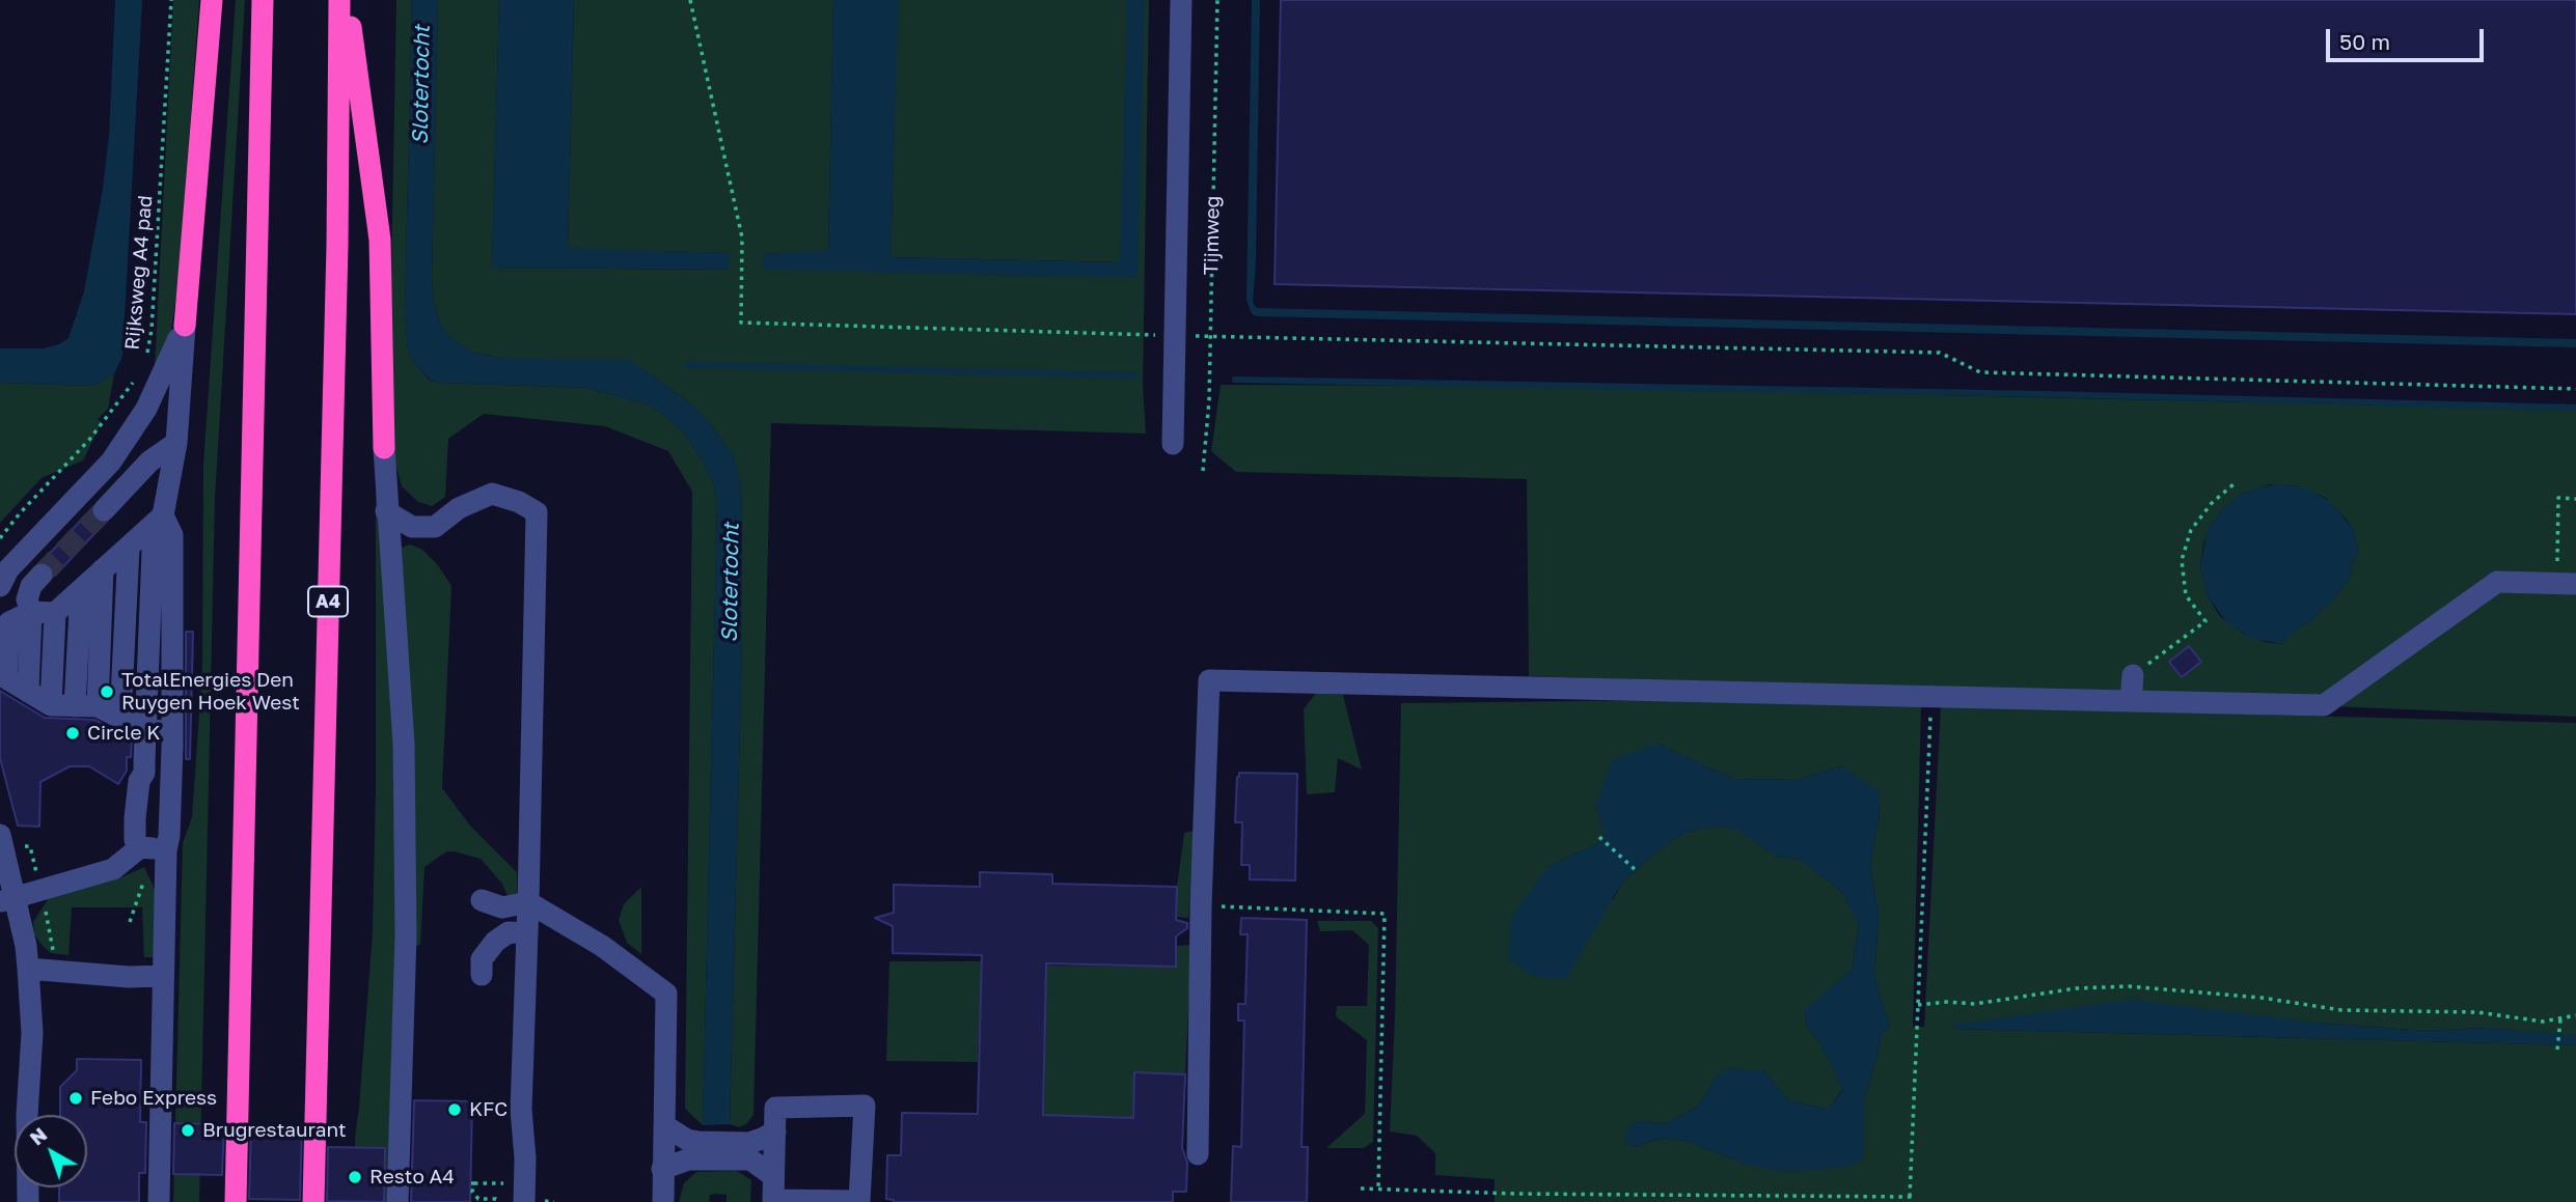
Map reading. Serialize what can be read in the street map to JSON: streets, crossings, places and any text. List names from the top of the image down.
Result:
{
  "streets": {
    "highway": ["A4"],
    "street": ["Tijmweg"],
    "path": ["Rijksweg A4 pad"]
  },
  "water": ["Slotertocht"],
  "places": [
    "TotalEnergies Den Ruygen Hoek West",
    "Circle K",
    "Febo Express",
    "KFC",
    "Brugrestaurant",
    "Resto A4"
  ],
  "scale_bar": "50 m",
  "north": "top left"
}
